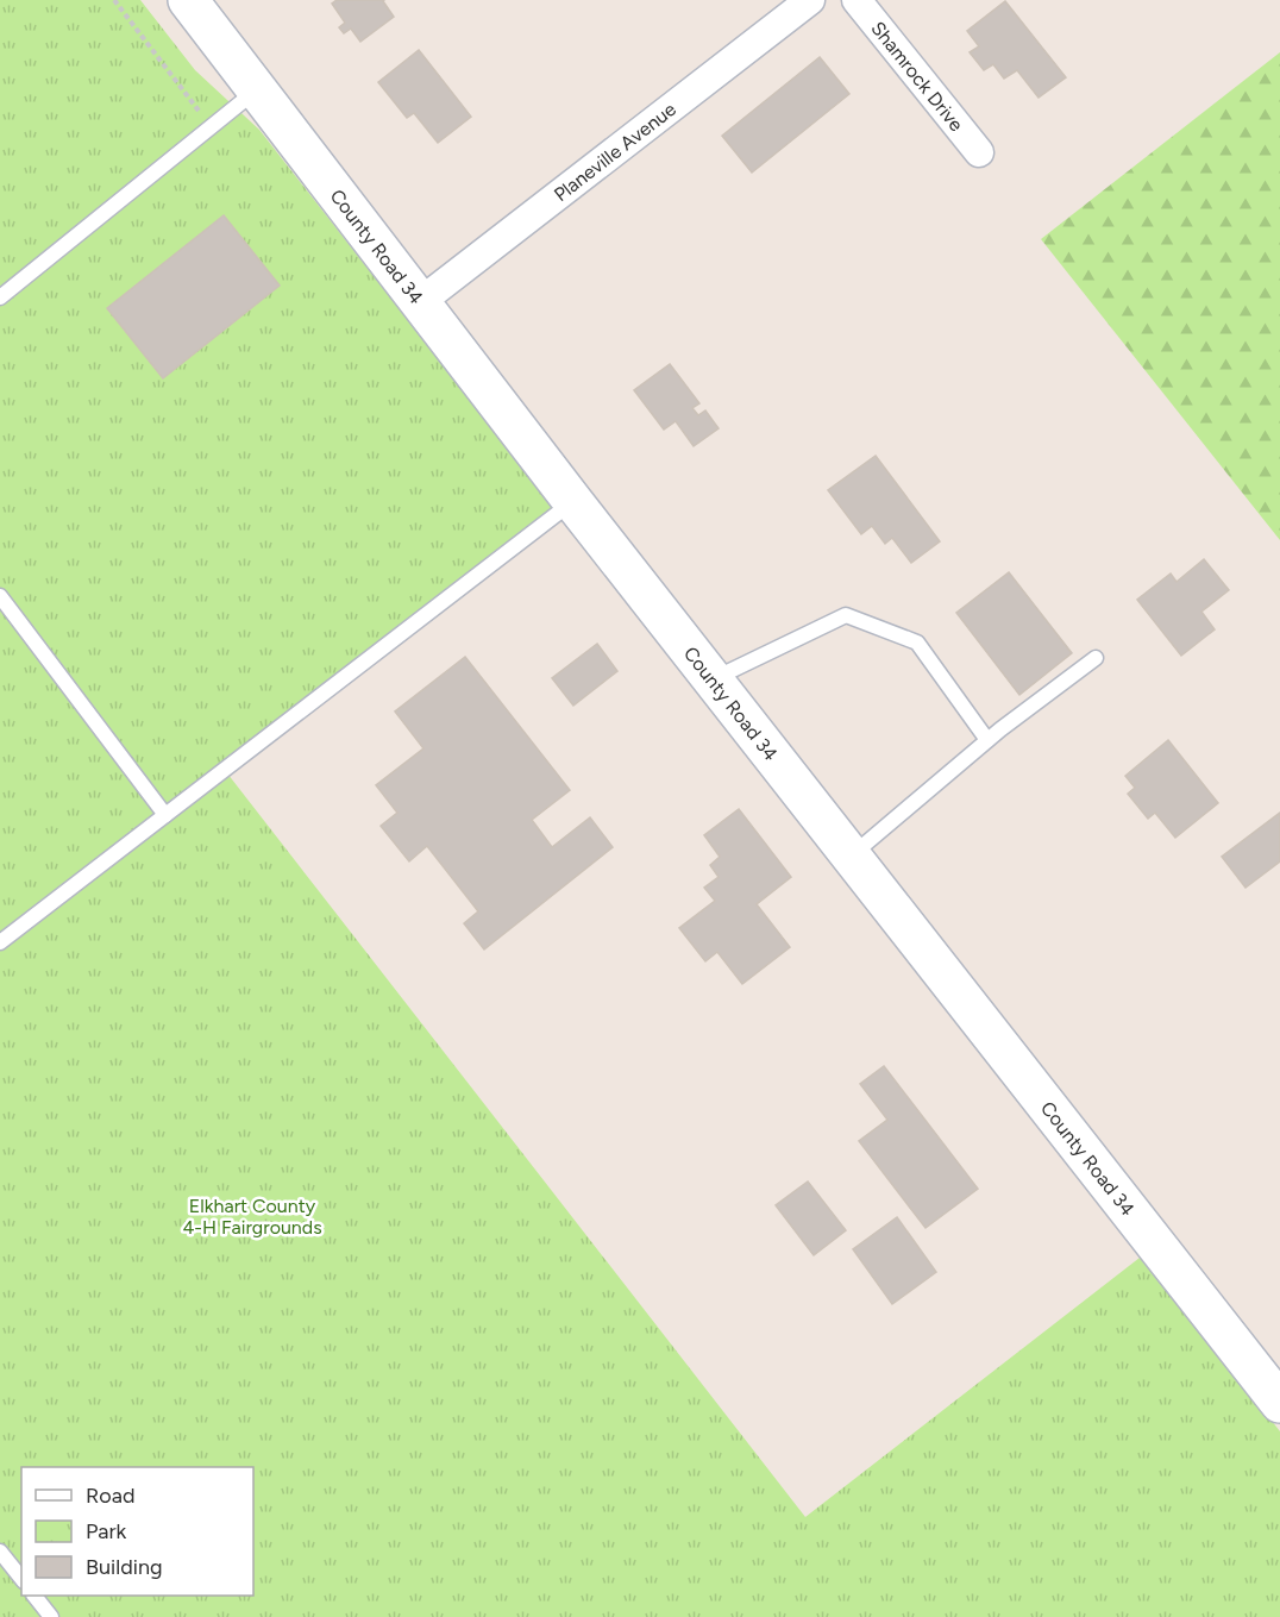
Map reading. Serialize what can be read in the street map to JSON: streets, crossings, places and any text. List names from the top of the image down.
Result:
{
  "streets": {
    "street": ["Shamrock Drive", "Planeville Avenue", "County Road 34"]
  },
  "crossings": [
    ["Planeville Avenue", "County Road 34"]
  ],
  "parks": ["Elkhart County 4-H Fairgrounds"],
  "legend": ["Road", "Park", "Building"]
}
